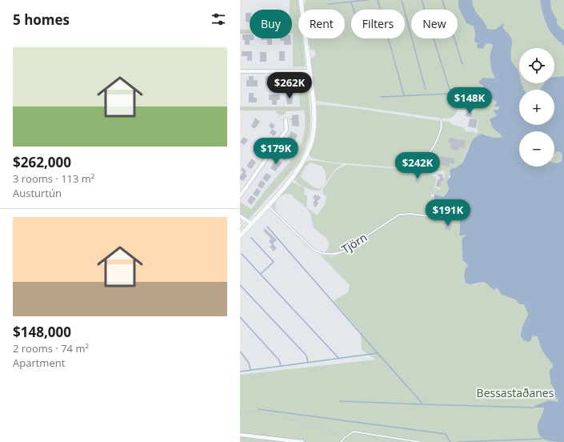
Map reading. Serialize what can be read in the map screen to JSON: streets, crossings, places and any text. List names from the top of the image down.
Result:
{
  "streets": {
    "lane": ["Tjörn"]
  },
  "parks": ["Bessastaðanes"],
  "page": {
    "heading": "5 homes",
    "chip": [
      "Buy",
      "Rent",
      "Filters",
      "New"
    ],
    "list": [
      {
        "name": "$262,000",
        "note": "3 rooms · 113 m² · Austurtún"
      },
      {
        "name": "$148,000",
        "note": "2 rooms · 74 m² · Apartment"
      }
    ],
    "map_buttons": ["+", "−"],
    "price": [
      "$262K",
      "$148K",
      "$179K",
      "$242K",
      "$191K"
    ]
  }
}
